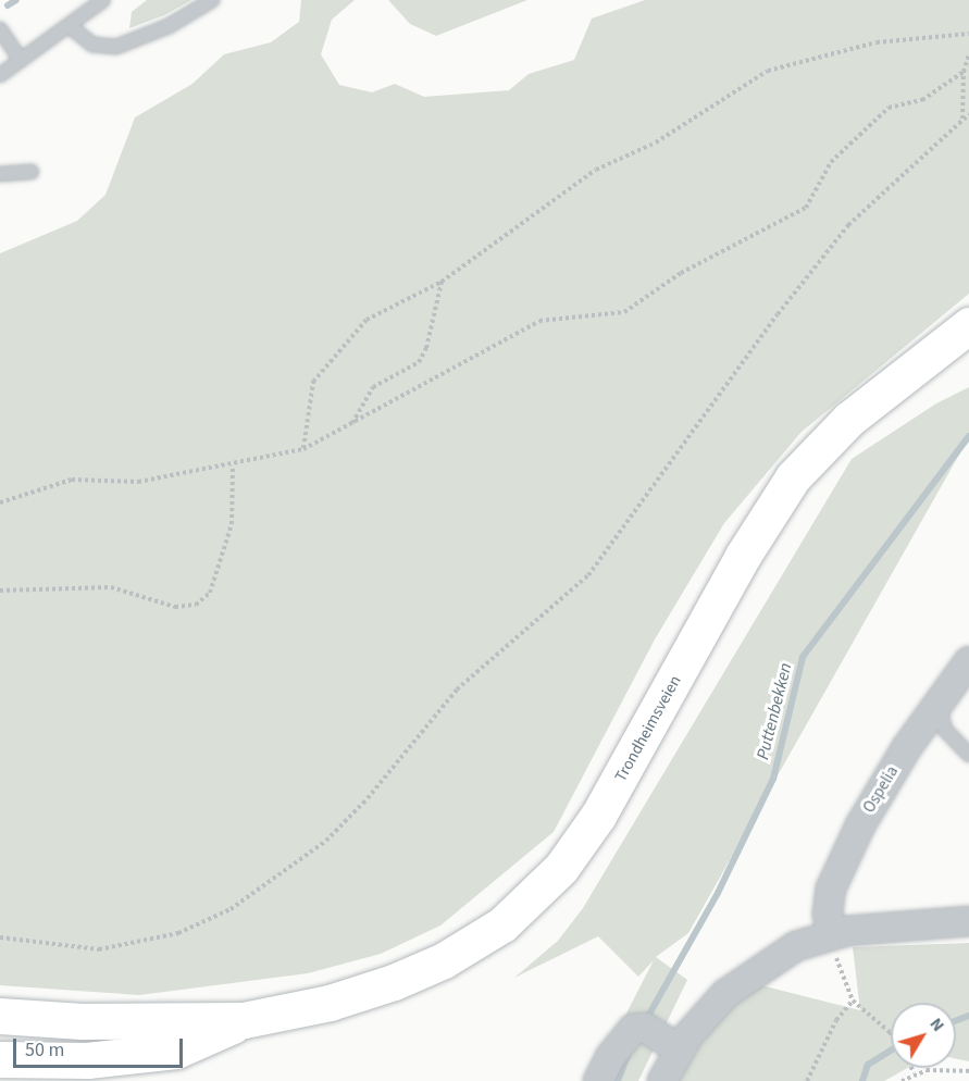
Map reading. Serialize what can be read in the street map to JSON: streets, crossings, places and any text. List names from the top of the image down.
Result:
{
  "streets": {
    "highway": ["Trondheimsveien"],
    "street": ["Ospelia"]
  },
  "water": ["Puttenbekken"],
  "scale_bar": "50 m",
  "north": "top right"
}
